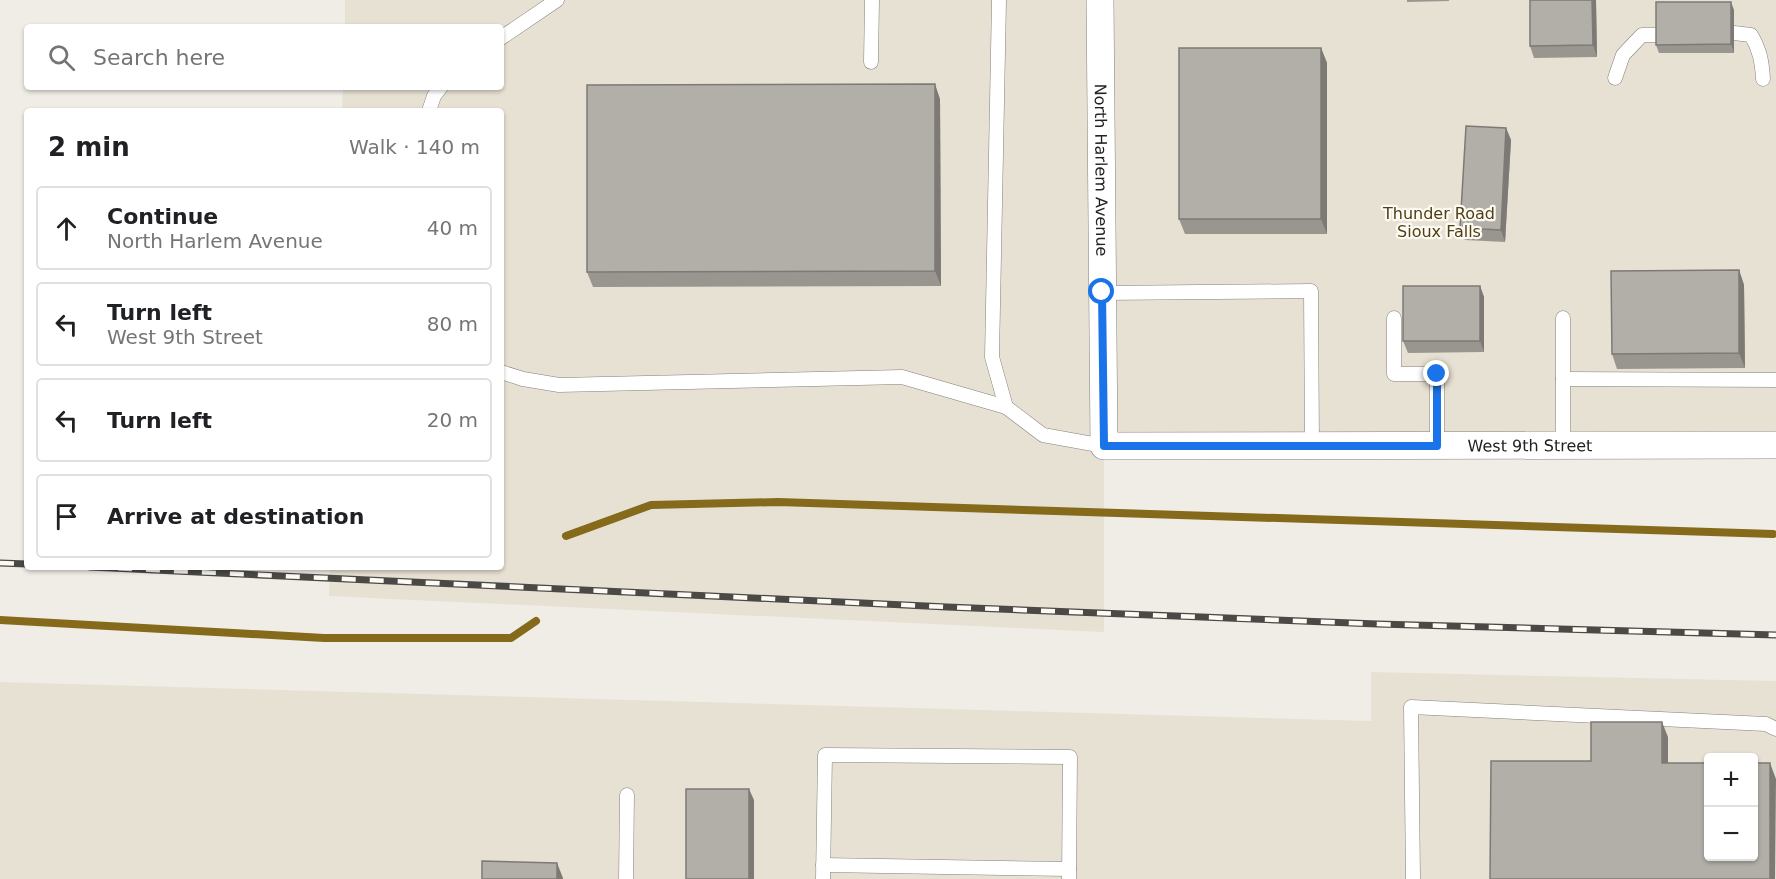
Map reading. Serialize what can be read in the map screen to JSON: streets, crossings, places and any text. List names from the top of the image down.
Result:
{
  "streets": {
    "street": ["North Harlem Avenue", "West 9th Street"]
  },
  "crossings": [
    ["North Harlem Avenue", "West 9th Street"]
  ],
  "parks": ["Thunder Road Sioux Falls"],
  "page": {
    "search": "Search here",
    "heading": ["2 min", "Walk · 140 m"],
    "list": [
      ["Continue", "North Harlem Avenue", "40 m"],
      ["Turn left", "West 9th Street", "80 m"],
      ["Turn left", "20 m"],
      "Arrive at destination"
    ],
    "map_buttons": ["+", "−"]
  }
}
